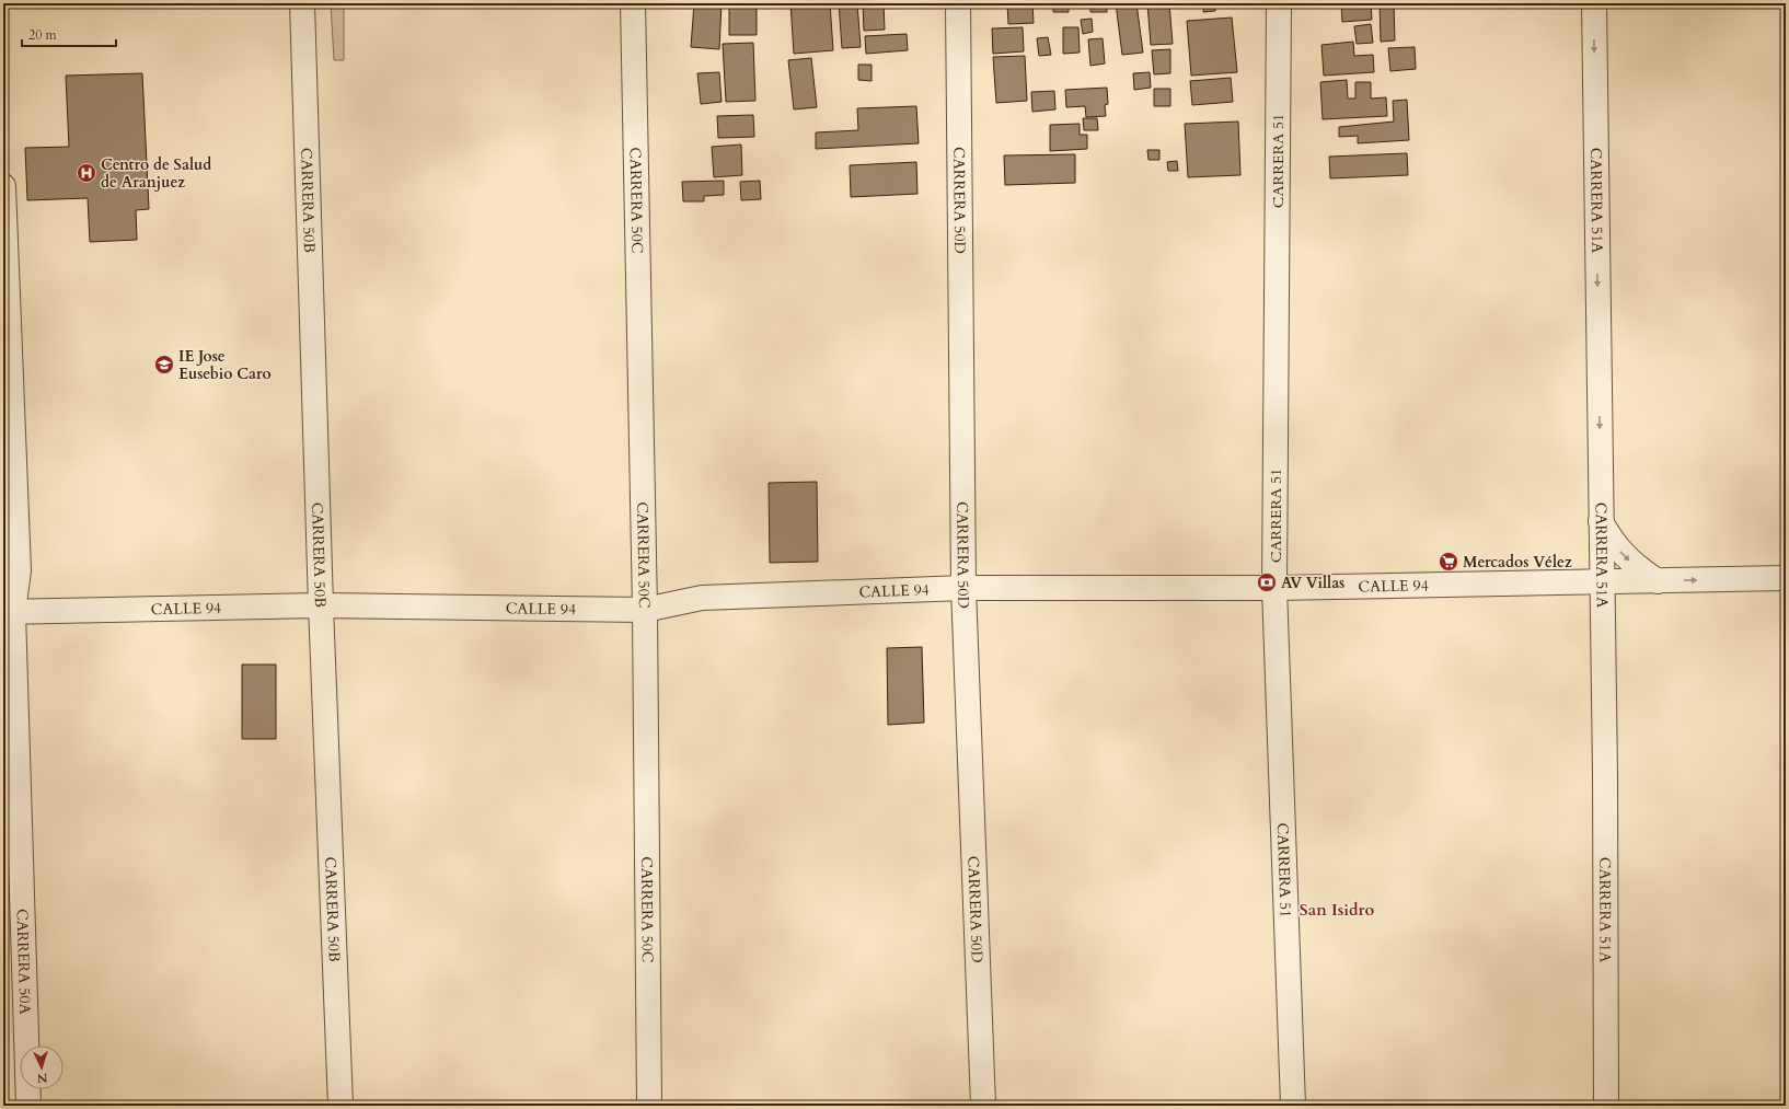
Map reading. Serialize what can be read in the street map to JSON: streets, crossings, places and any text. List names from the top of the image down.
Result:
{
  "streets": {
    "street": [
      "CARRERA 51",
      "CARRERA 50B",
      "CARRERA 50C",
      "CARRERA 50D",
      "CARRERA 51A",
      "CALLE 94",
      "CARRERA 50A"
    ]
  },
  "crossings": [
    ["CARRERA 51", "CALLE 94"],
    ["CARRERA 50B", "CALLE 94"],
    ["CARRERA 50C", "CALLE 94"],
    ["CARRERA 50D", "CALLE 94"],
    ["CARRERA 51A", "CALLE 94"],
    ["CALLE 94", "CARRERA 50A"]
  ],
  "one_way": ["CARRERA 51A"],
  "districts": ["San Isidro"],
  "places": {
    "hospital": ["Centro de Salud de Aranjuez"],
    "school or university": ["IE Jose Eusebio Caro"],
    "supermarket": ["Mercados Vélez"],
    "bank": ["AV Villas"]
  },
  "scale_bar": "20 m",
  "north": "bottom"
}
